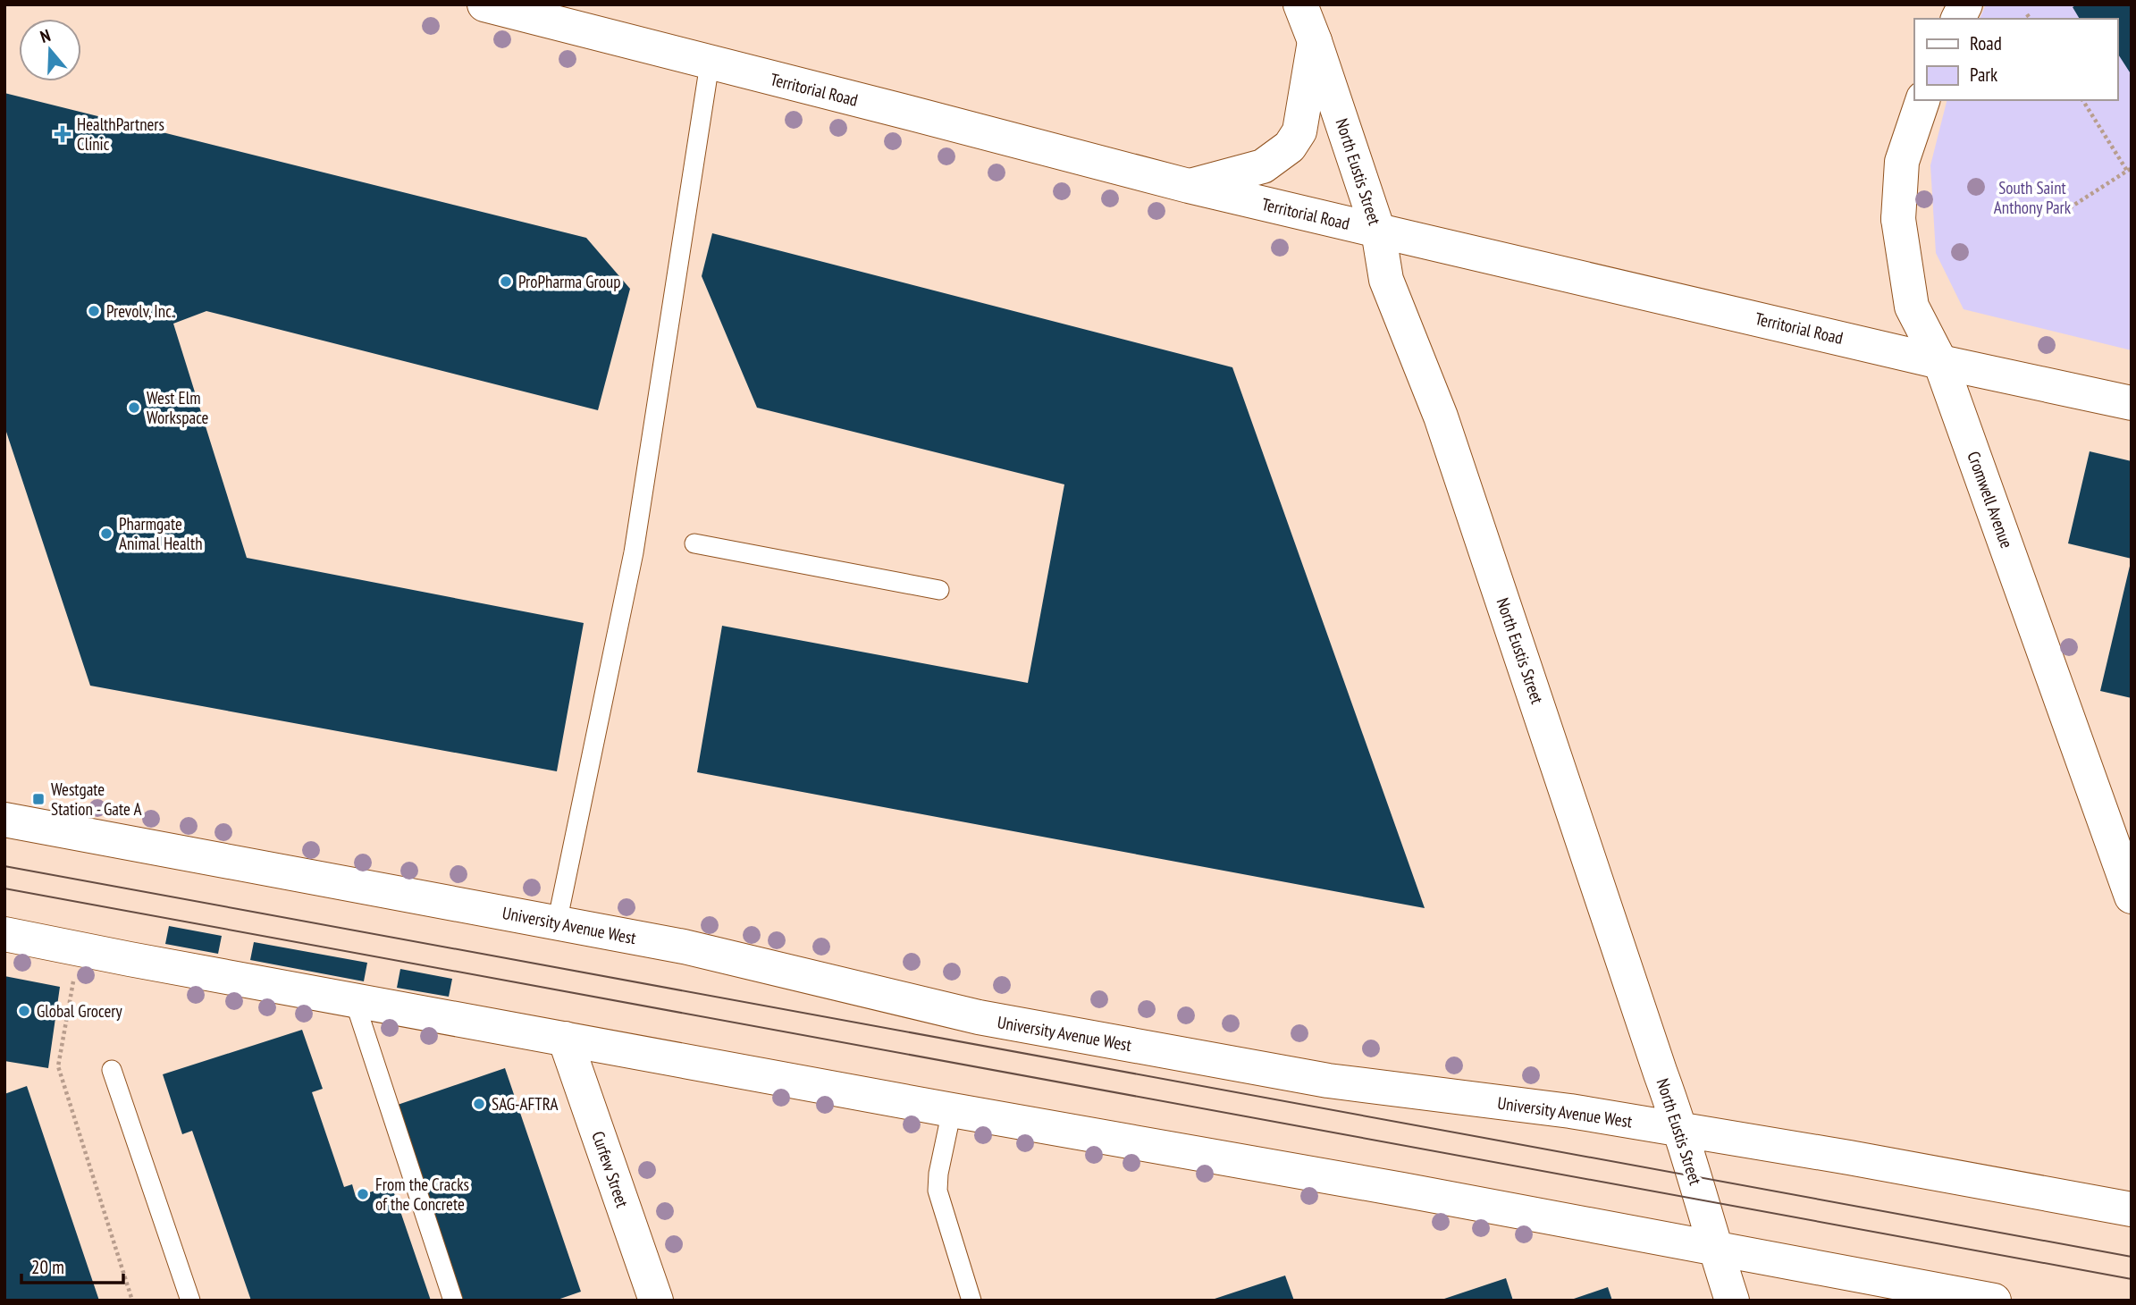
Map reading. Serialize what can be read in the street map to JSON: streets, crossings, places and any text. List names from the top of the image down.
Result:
{
  "streets": {
    "main road": [
      "Territorial Road",
      "North Eustis Street",
      "Cromwell Avenue",
      "University Avenue West",
      "Curfew Street"
    ]
  },
  "crossings": [
    ["Territorial Road", "North Eustis Street"],
    ["Territorial Road", "Cromwell Avenue"],
    ["North Eustis Street", "University Avenue West"]
  ],
  "parks": ["South Saint Anthony Park"],
  "places": {
    "health": ["HealthPartners Clinic"],
    "other": [
      "ProPharma Group",
      "Prevolv, Inc.",
      "West Elm Workspace",
      "Pharmgate Animal Health",
      "Global Grocery",
      "SAG-AFTRA",
      "From the Cracks of the Concrete"
    ],
    "transit": ["Westgate Station - Gate A"]
  },
  "legend": ["Road", "Park"],
  "scale_bar": "20 m",
  "north": "top"
}
